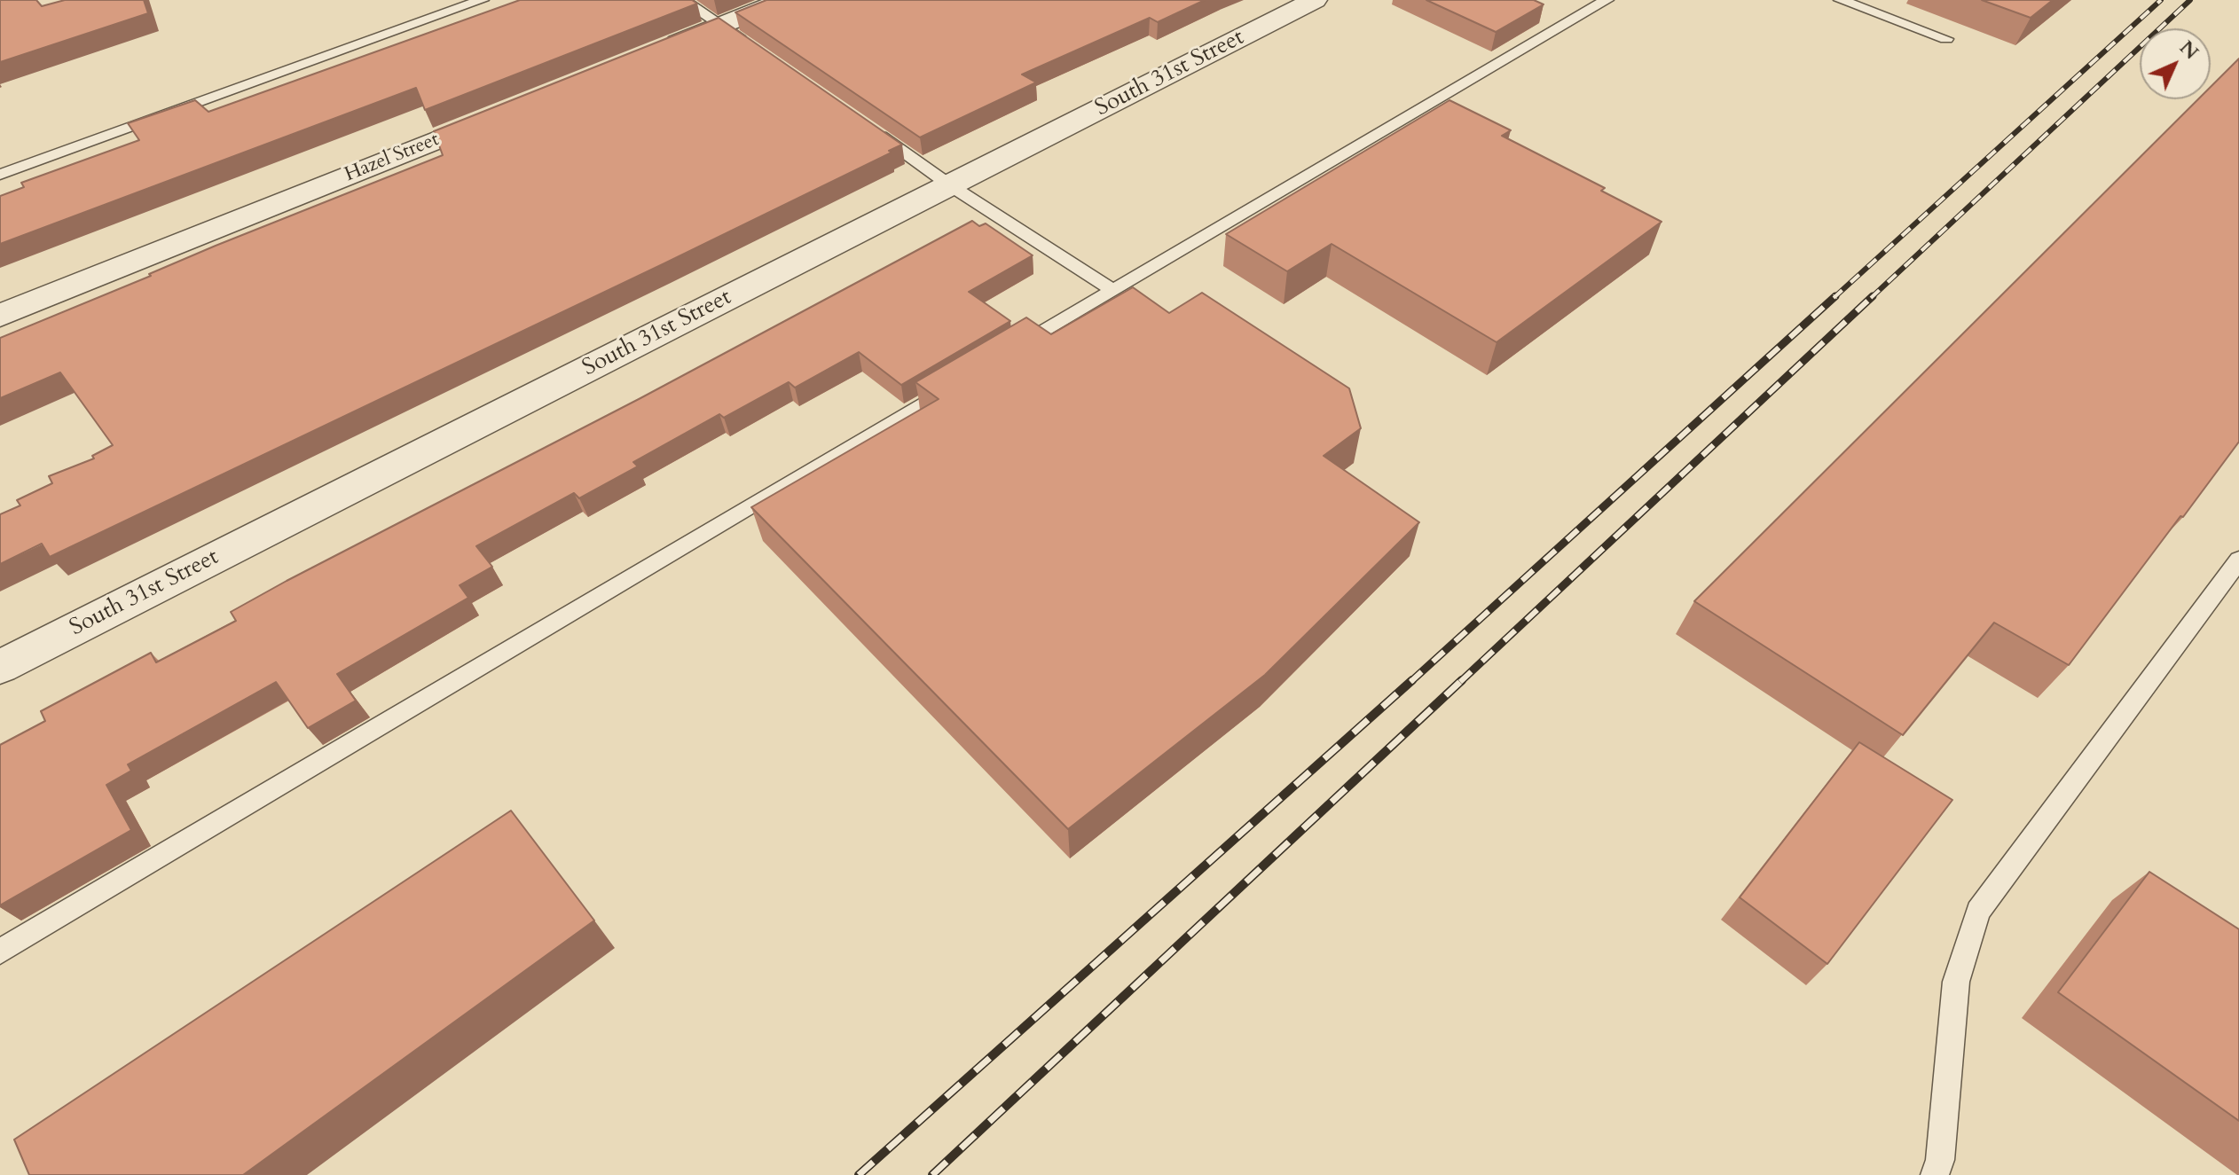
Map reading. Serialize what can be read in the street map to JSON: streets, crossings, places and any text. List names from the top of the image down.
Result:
{
  "streets": {
    "street": ["South 31st Street", "Hazel Street"]
  },
  "north": "top right"
}
